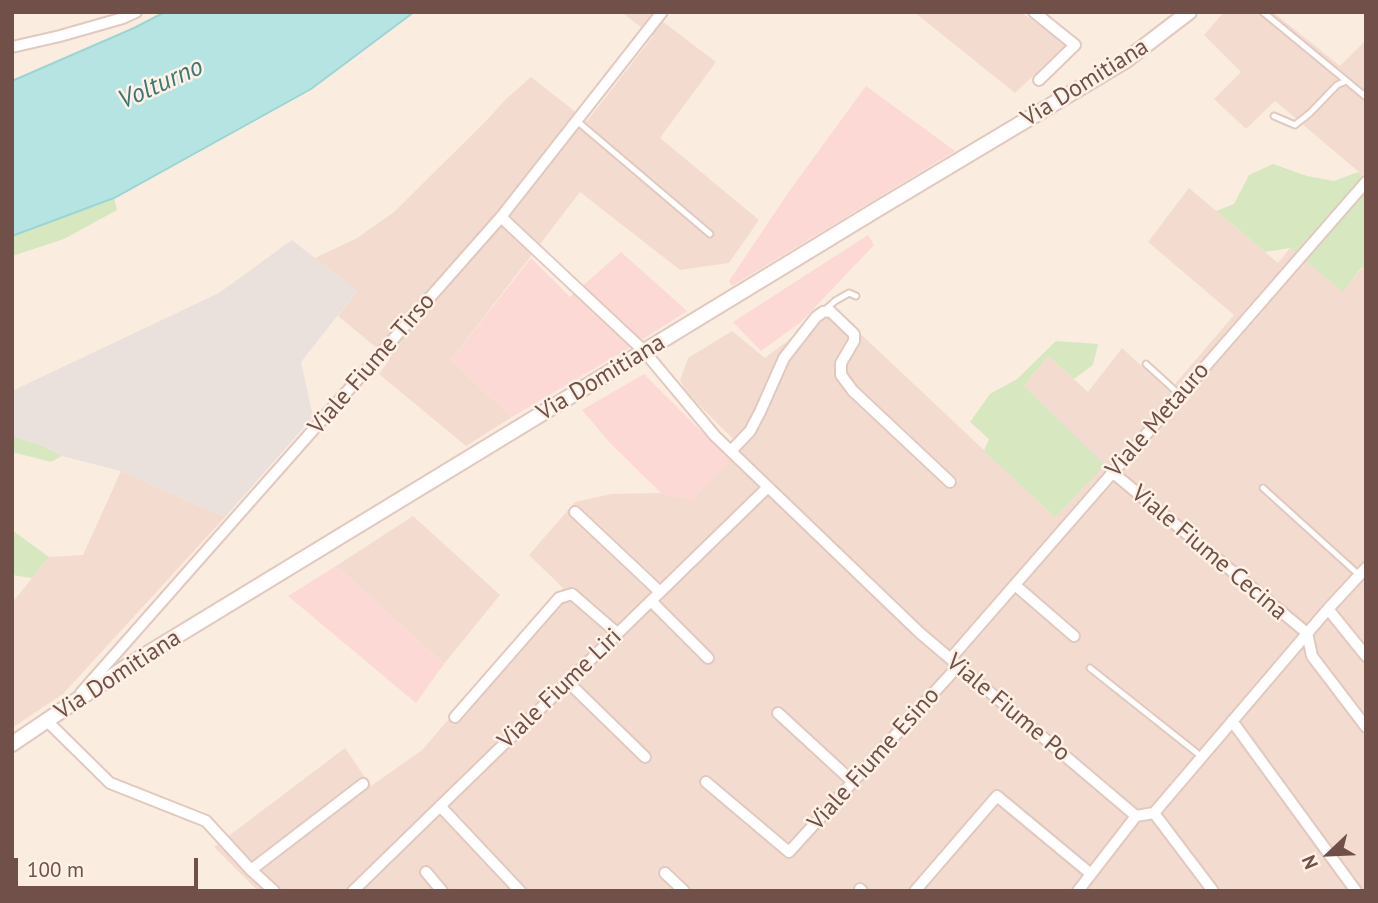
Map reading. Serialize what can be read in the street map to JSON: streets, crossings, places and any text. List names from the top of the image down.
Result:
{
  "streets": {
    "street": [
      "Via Domitiana",
      "Viale Fiume Tirso",
      "Viale Metauro",
      "Viale Fiume Cecina",
      "Viale Fiume Liri",
      "Viale Fiume Po",
      "Viale Fiume Esino"
    ]
  },
  "crossings": [
    ["Via Domitiana", "Viale Fiume Tirso"],
    ["Via Domitiana", "Viale Fiume Po"],
    ["Viale Fiume Tirso", "Viale Fiume Po"],
    ["Viale Metauro", "Viale Fiume Cecina"],
    ["Viale Metauro", "Viale Fiume Po"],
    ["Viale Metauro", "Viale Fiume Esino"],
    ["Viale Fiume Liri", "Viale Fiume Po"],
    ["Viale Fiume Po", "Viale Fiume Esino"]
  ],
  "water": ["Volturno"],
  "scale_bar": "100 m",
  "north": "bottom left"
}
